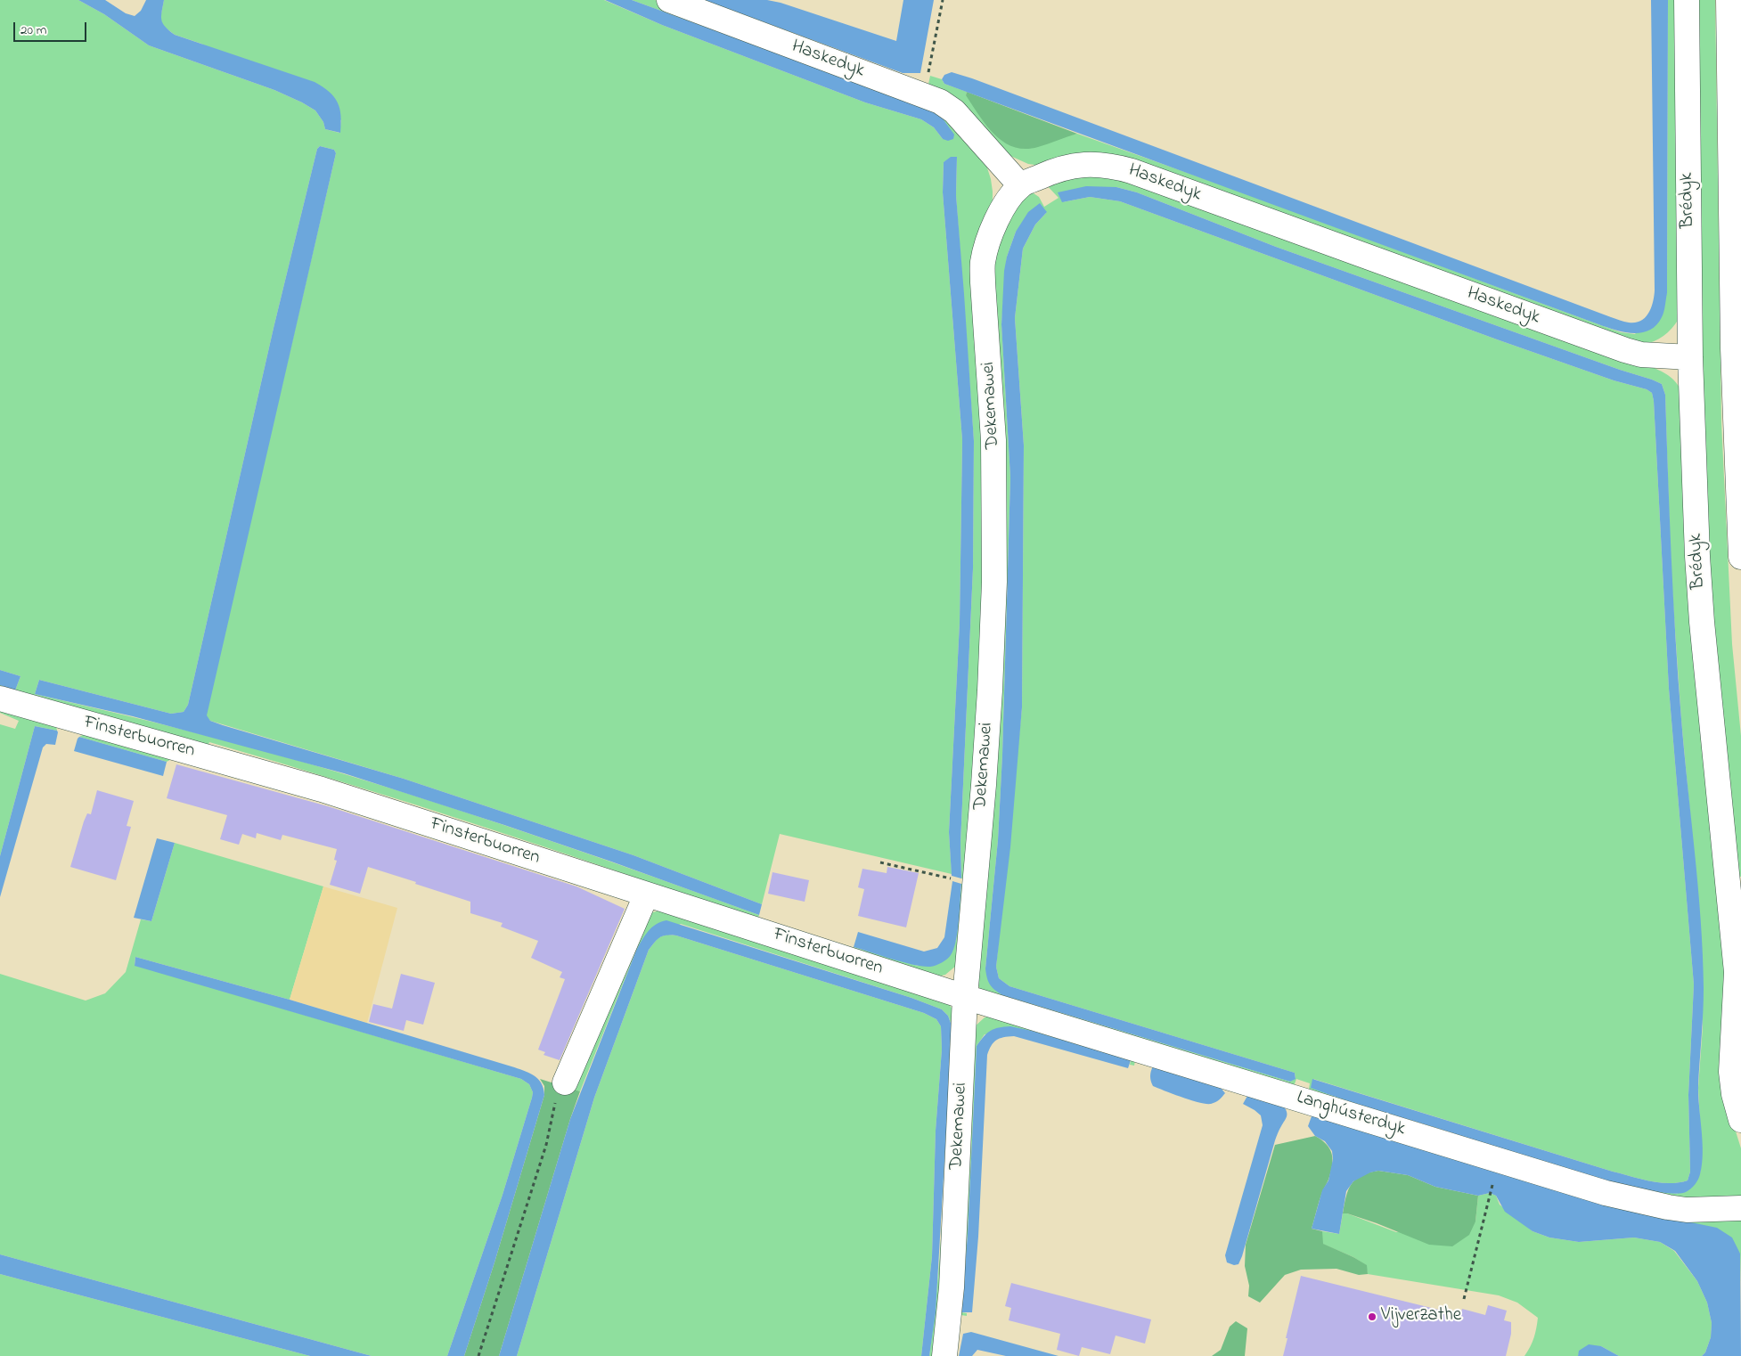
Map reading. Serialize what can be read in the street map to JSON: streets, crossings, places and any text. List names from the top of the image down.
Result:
{
  "streets": {
    "street": [
      "Haskedyk",
      "Brédyk",
      "Dekemawei",
      "Finsterbuorren",
      "Langhústerdyk"
    ]
  },
  "crossings": [
    ["Haskedyk", "Brédyk"],
    ["Haskedyk", "Dekemawei"],
    ["Dekemawei", "Finsterbuorren"],
    ["Dekemawei", "Langhústerdyk"],
    ["Finsterbuorren", "Langhústerdyk"]
  ],
  "places": ["Vijverzathe"],
  "scale_bar": "20 m"
}
